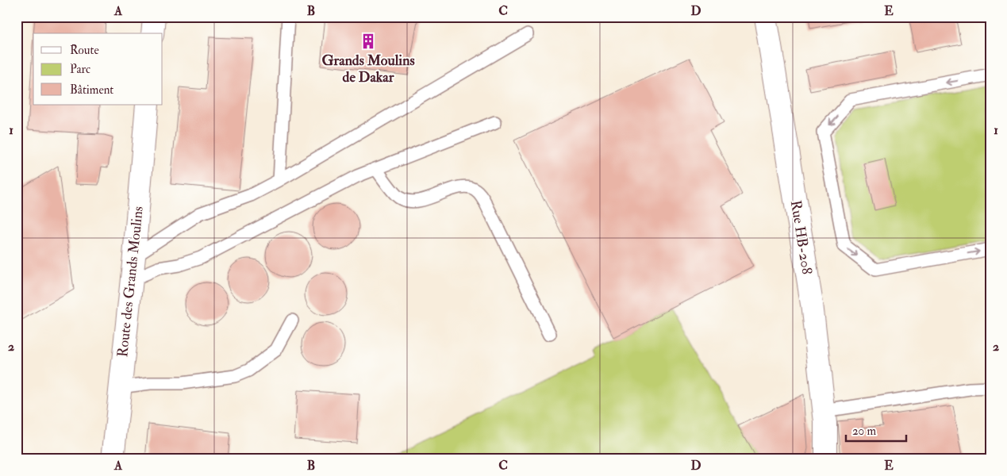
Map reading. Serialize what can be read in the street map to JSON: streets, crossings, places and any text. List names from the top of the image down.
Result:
{
  "streets": {
    "street": ["Rue HB-208", "Route des Grands Moulins"]
  },
  "places": {
    "building": ["Grands Moulins de Dakar"]
  },
  "legend": ["Route", "Parc", "Bâtiment"],
  "scale_bar": "20 m",
  "grid": {
    "columns": [
      "A",
      "B",
      "C",
      "D",
      "E"
    ],
    "rows": ["1", "2"]
  }
}
